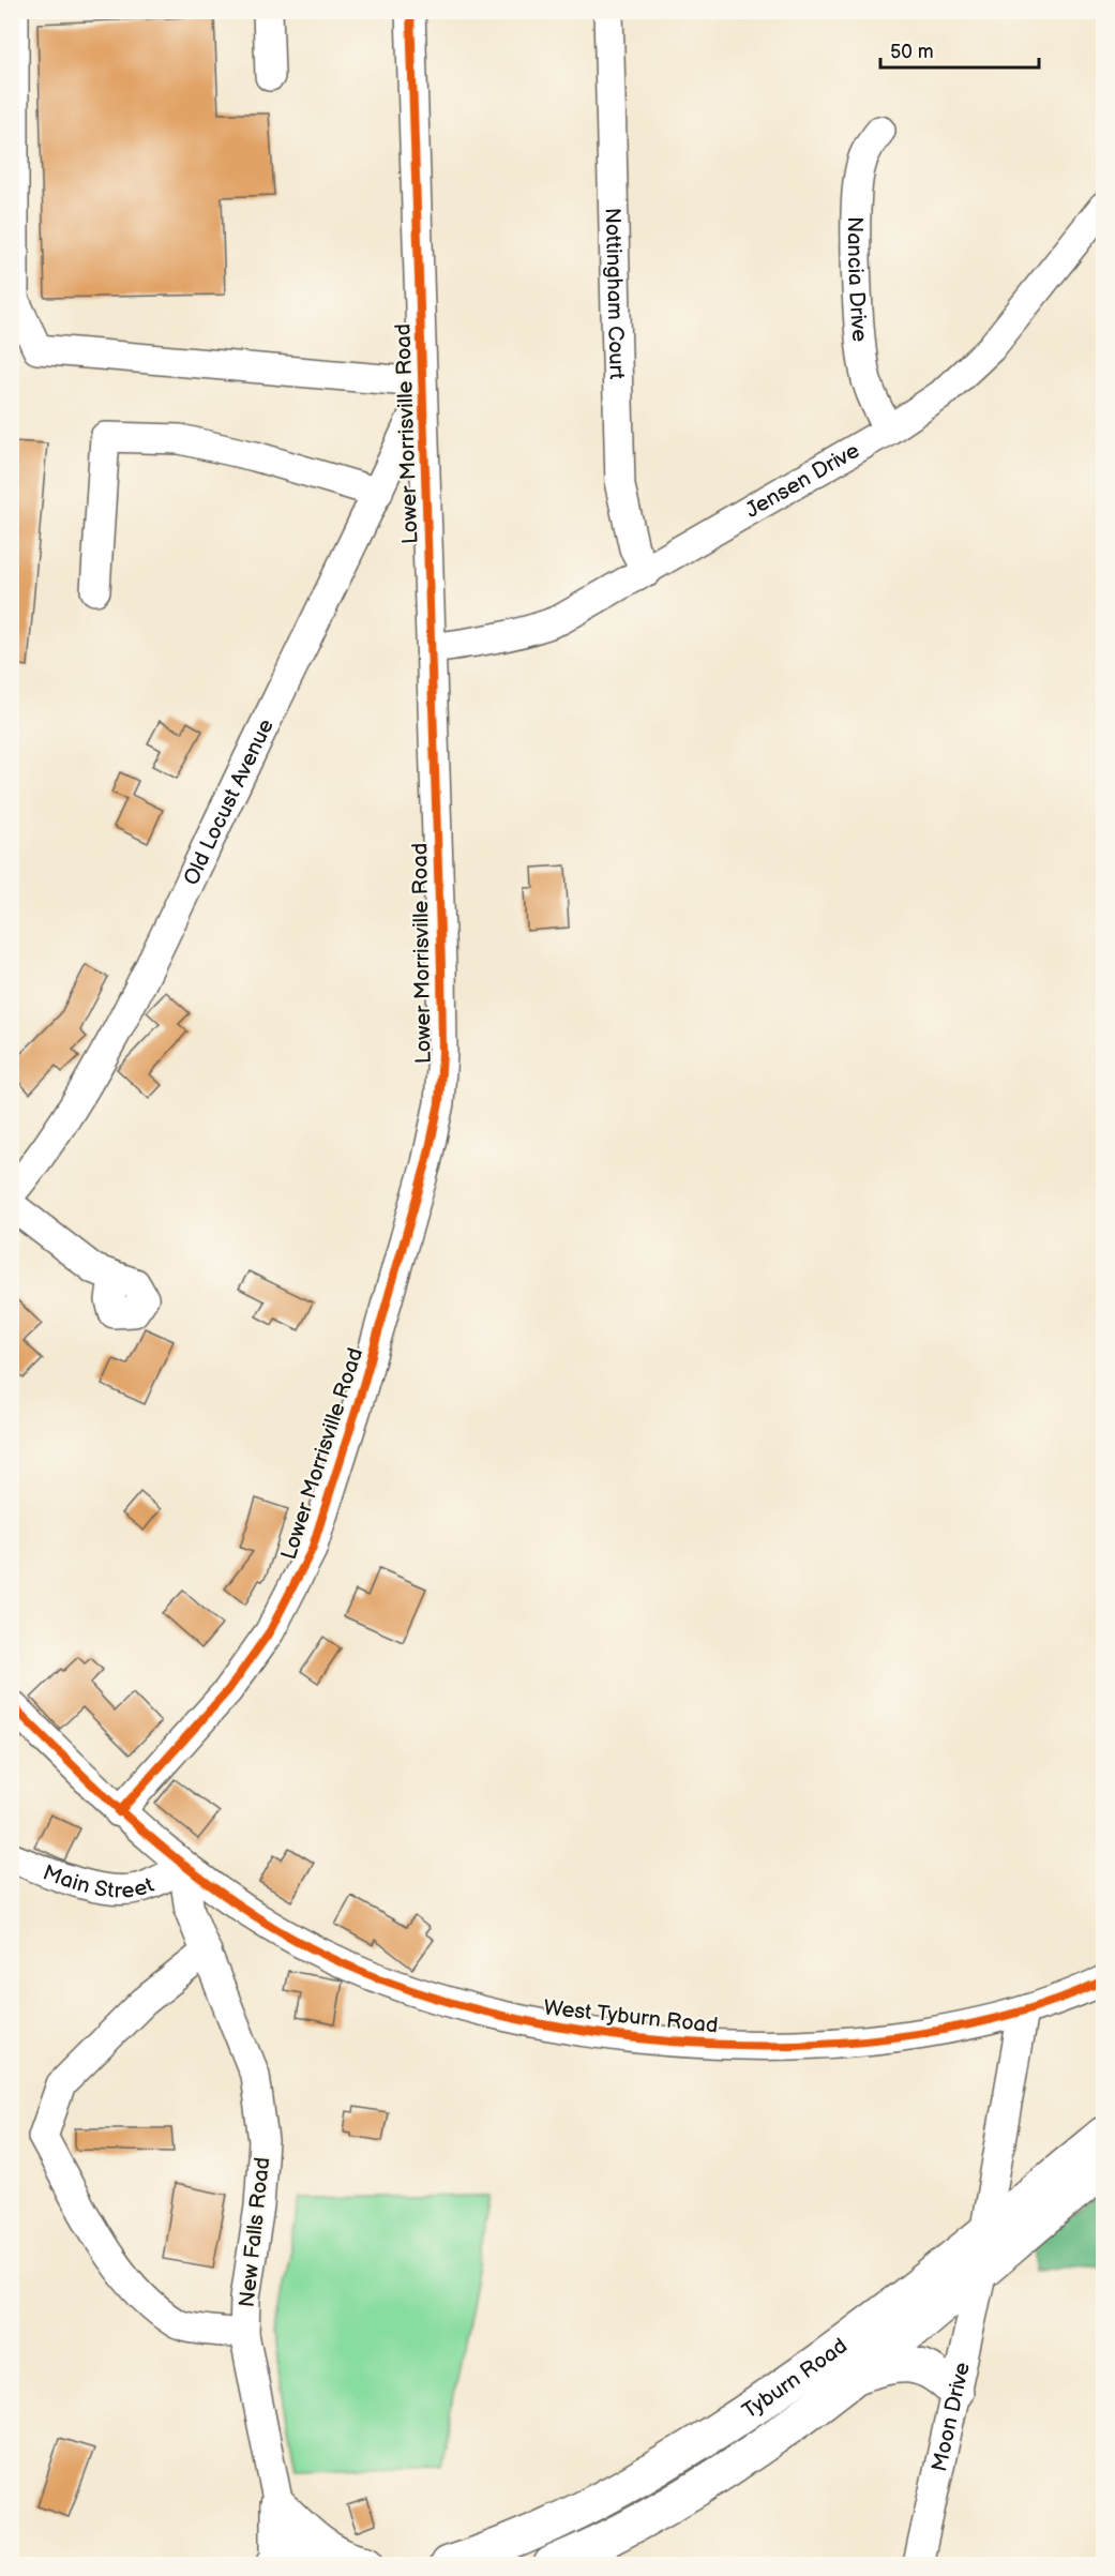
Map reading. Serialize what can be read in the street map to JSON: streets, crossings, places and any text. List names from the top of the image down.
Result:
{
  "streets": {
    "main road": ["Tyburn Road"],
    "street": [
      "Nancia Drive",
      "Nottingham Court",
      "Lower Morrisville Road",
      "Jensen Drive",
      "Old Locust Avenue",
      "Main Street",
      "West Tyburn Road",
      "New Falls Road",
      "Moon Drive"
    ]
  },
  "crossings": [
    ["Nancia Drive", "Jensen Drive"],
    ["Nottingham Court", "Jensen Drive"],
    ["Lower Morrisville Road", "Jensen Drive"],
    ["Lower Morrisville Road", "Old Locust Avenue"],
    ["Lower Morrisville Road", "West Tyburn Road"],
    ["Main Street", "West Tyburn Road"],
    ["Main Street", "New Falls Road"],
    ["West Tyburn Road", "New Falls Road"],
    ["Tyburn Road", "Moon Drive"]
  ],
  "scale_bar": "50 m"
}
